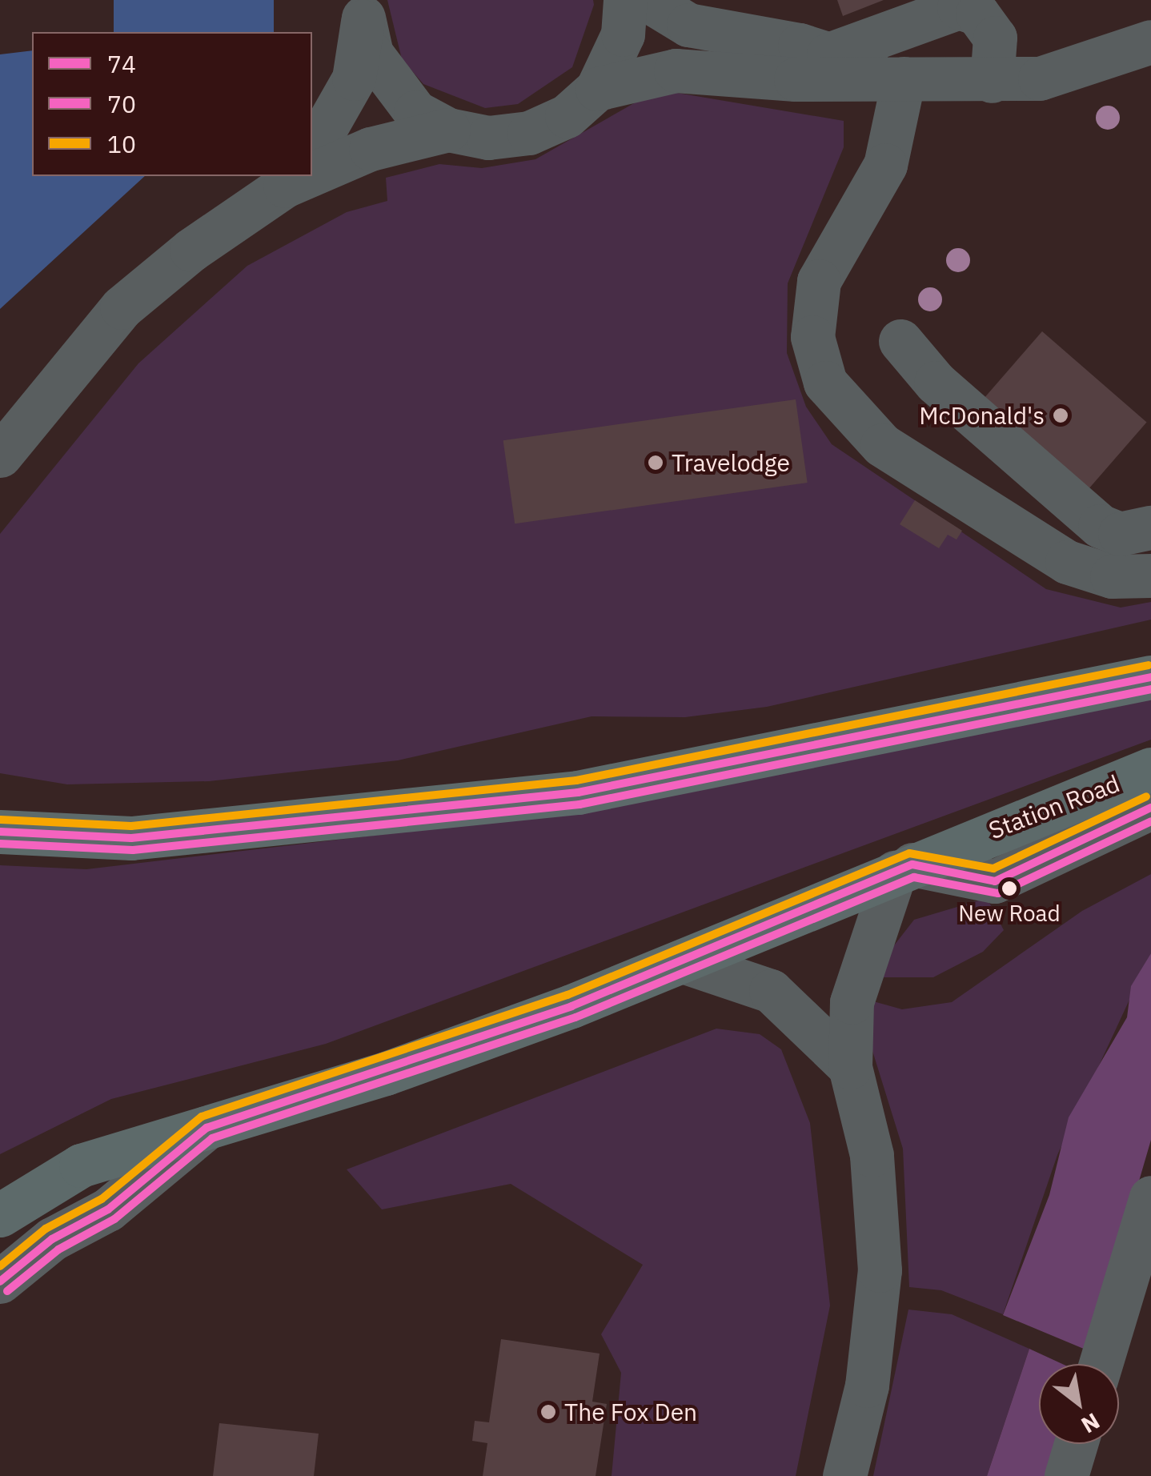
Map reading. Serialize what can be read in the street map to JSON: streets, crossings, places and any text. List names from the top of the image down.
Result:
{
  "streets": {
    "main road": ["Station Road"]
  },
  "places": [
    "McDonald's",
    "Travelodge",
    "New Road",
    "The Fox Den"
  ],
  "lines": ["transit line 10", "transit line 74", "transit line 70"],
  "legend": ["74", "70", "10"],
  "north": "bottom right"
}
